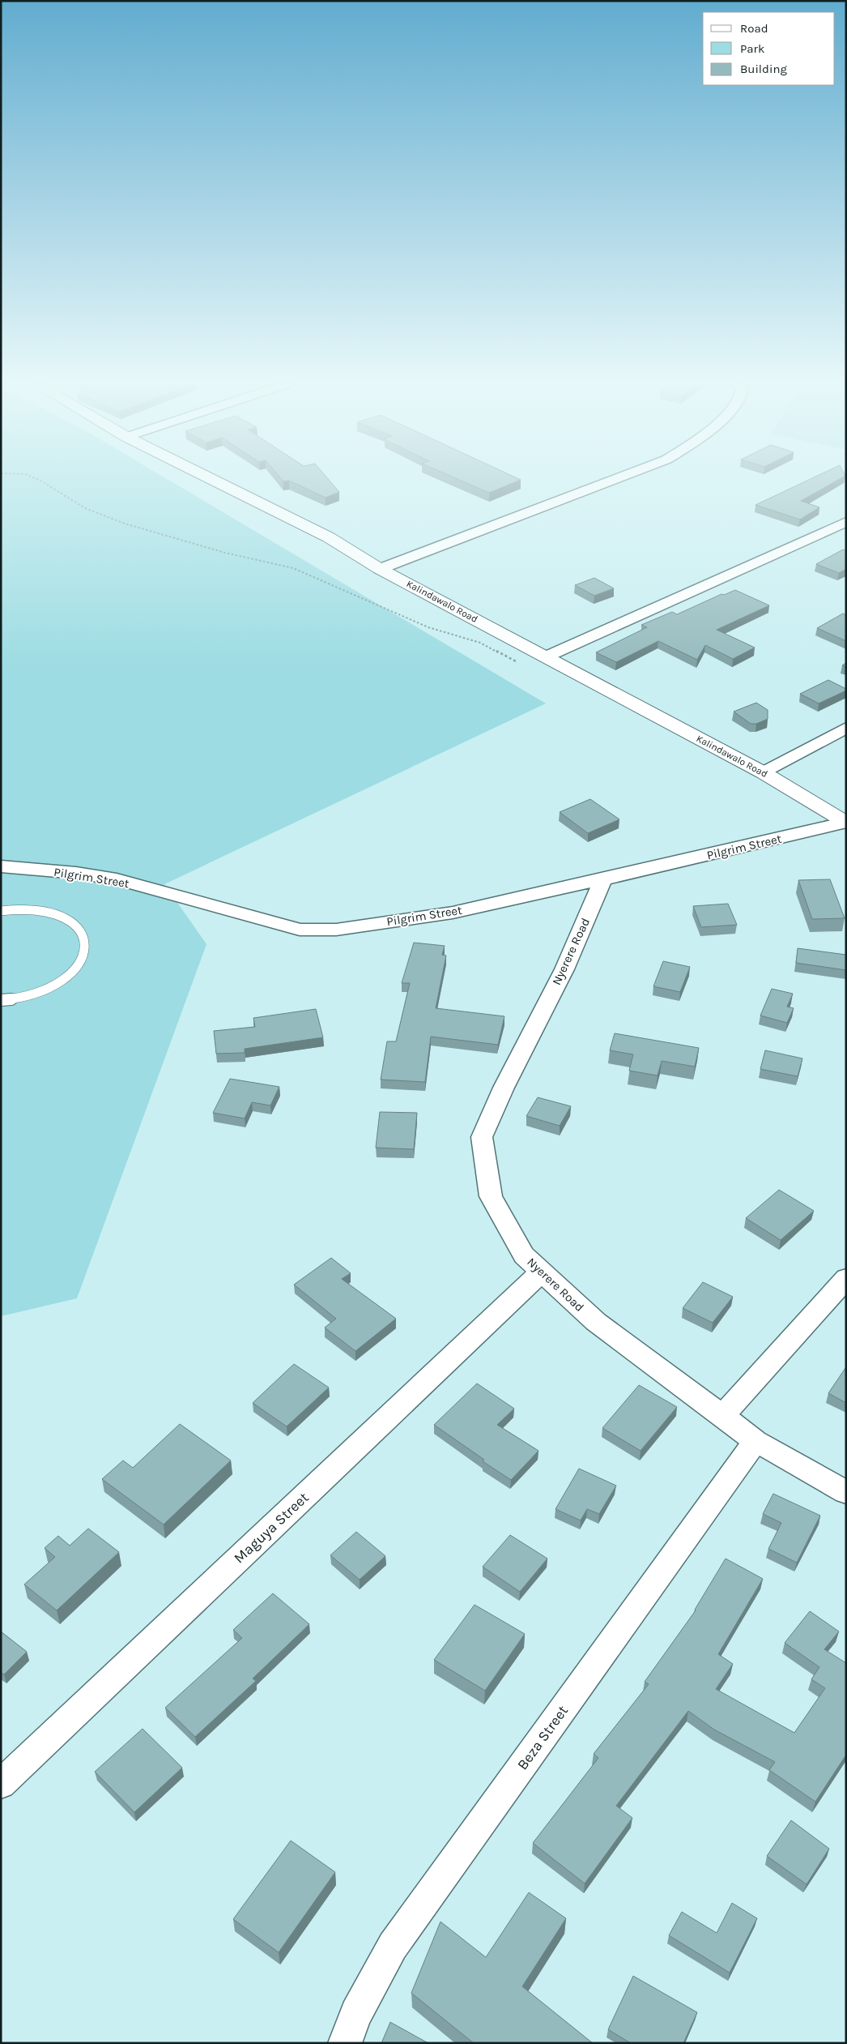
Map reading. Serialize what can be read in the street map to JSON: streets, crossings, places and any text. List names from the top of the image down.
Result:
{
  "streets": {
    "street": [
      "Kalindawalo Road",
      "Pilgrim Street",
      "Nyerere Road",
      "Maguya Street",
      "Beza Street"
    ]
  },
  "crossings": [
    ["Kalindawalo Road", "Pilgrim Street"],
    ["Pilgrim Street", "Nyerere Road"],
    ["Nyerere Road", "Maguya Street"],
    ["Nyerere Road", "Beza Street"]
  ],
  "legend": ["Road", "Park", "Building"]
}
